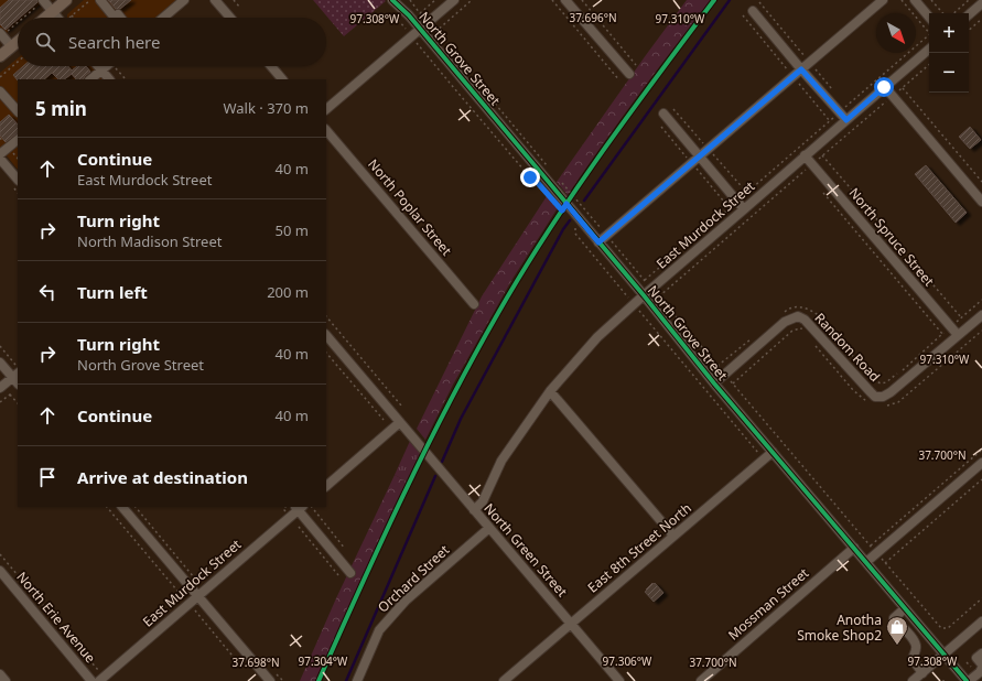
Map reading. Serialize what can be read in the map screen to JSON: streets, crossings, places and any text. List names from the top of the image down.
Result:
{
  "streets": {
    "street": [
      "North Grove Street",
      "North Poplar Street",
      "East Murdock Street",
      "North Spruce Street",
      "Random Road",
      "East 8th Street North",
      "North Green Street",
      "Orchard Street",
      "Mossman Street",
      "North Erie Avenue"
    ]
  },
  "crossings": [
    ["North Grove Street", "East Murdock Street"],
    ["North Grove Street", "Random Road"],
    ["North Grove Street", "East 8th Street North"],
    ["North Grove Street", "Mossman Street"],
    ["East Murdock Street", "North Spruce Street"],
    ["East Murdock Street", "North Green Street"],
    ["North Spruce Street", "Random Road"],
    ["East 8th Street North", "North Green Street"],
    ["North Green Street", "Orchard Street"]
  ],
  "places": {
    "shop": ["Anotha Smoke Shop2"]
  },
  "north": "bottom right",
  "page": {
    "map_buttons": ["+", "−"],
    "search": "Search here",
    "heading": ["5 min", "Walk · 370 m"],
    "list": [
      ["Continue", "East Murdock Street", "40 m"],
      ["Turn right", "North Madison Street", "50 m"],
      ["Turn left", "200 m"],
      ["Turn right", "North Grove Street", "40 m"],
      ["Continue", "40 m"],
      "Arrive at destination"
    ]
  },
  "coordinates": [
    "37.696°N",
    "97.310°W",
    "97.308°W",
    "37.700°N",
    "97.304°W",
    "97.306°W",
    "37.698°N"
  ]
}
